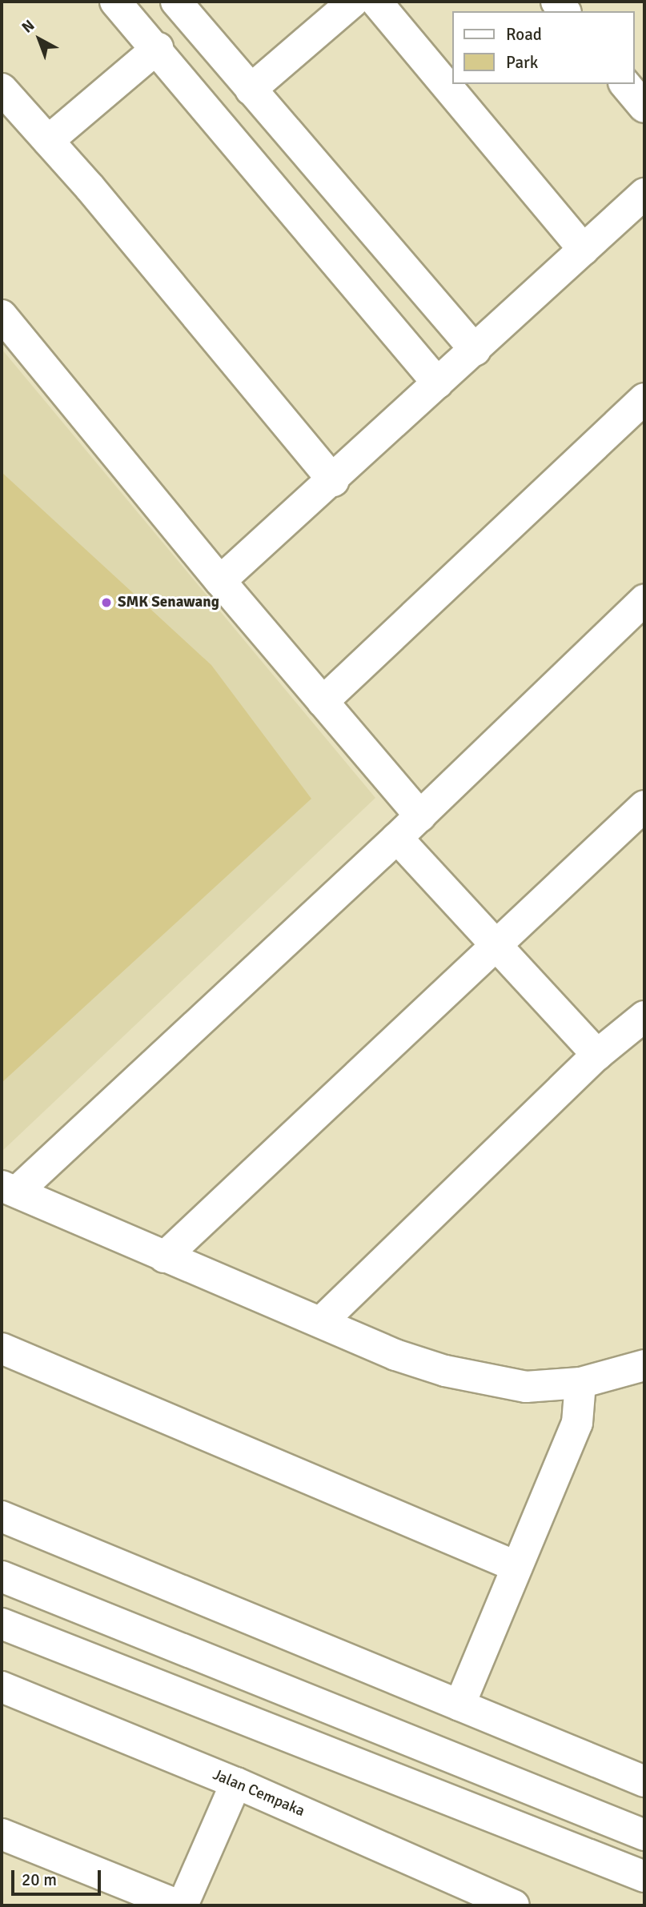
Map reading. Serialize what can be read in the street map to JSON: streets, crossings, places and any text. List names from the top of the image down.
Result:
{
  "streets": {
    "street": ["Jalan Cempaka"]
  },
  "places": ["SMK Senawang"],
  "legend": ["Road", "Park"],
  "scale_bar": "20 m",
  "north": "top left"
}
